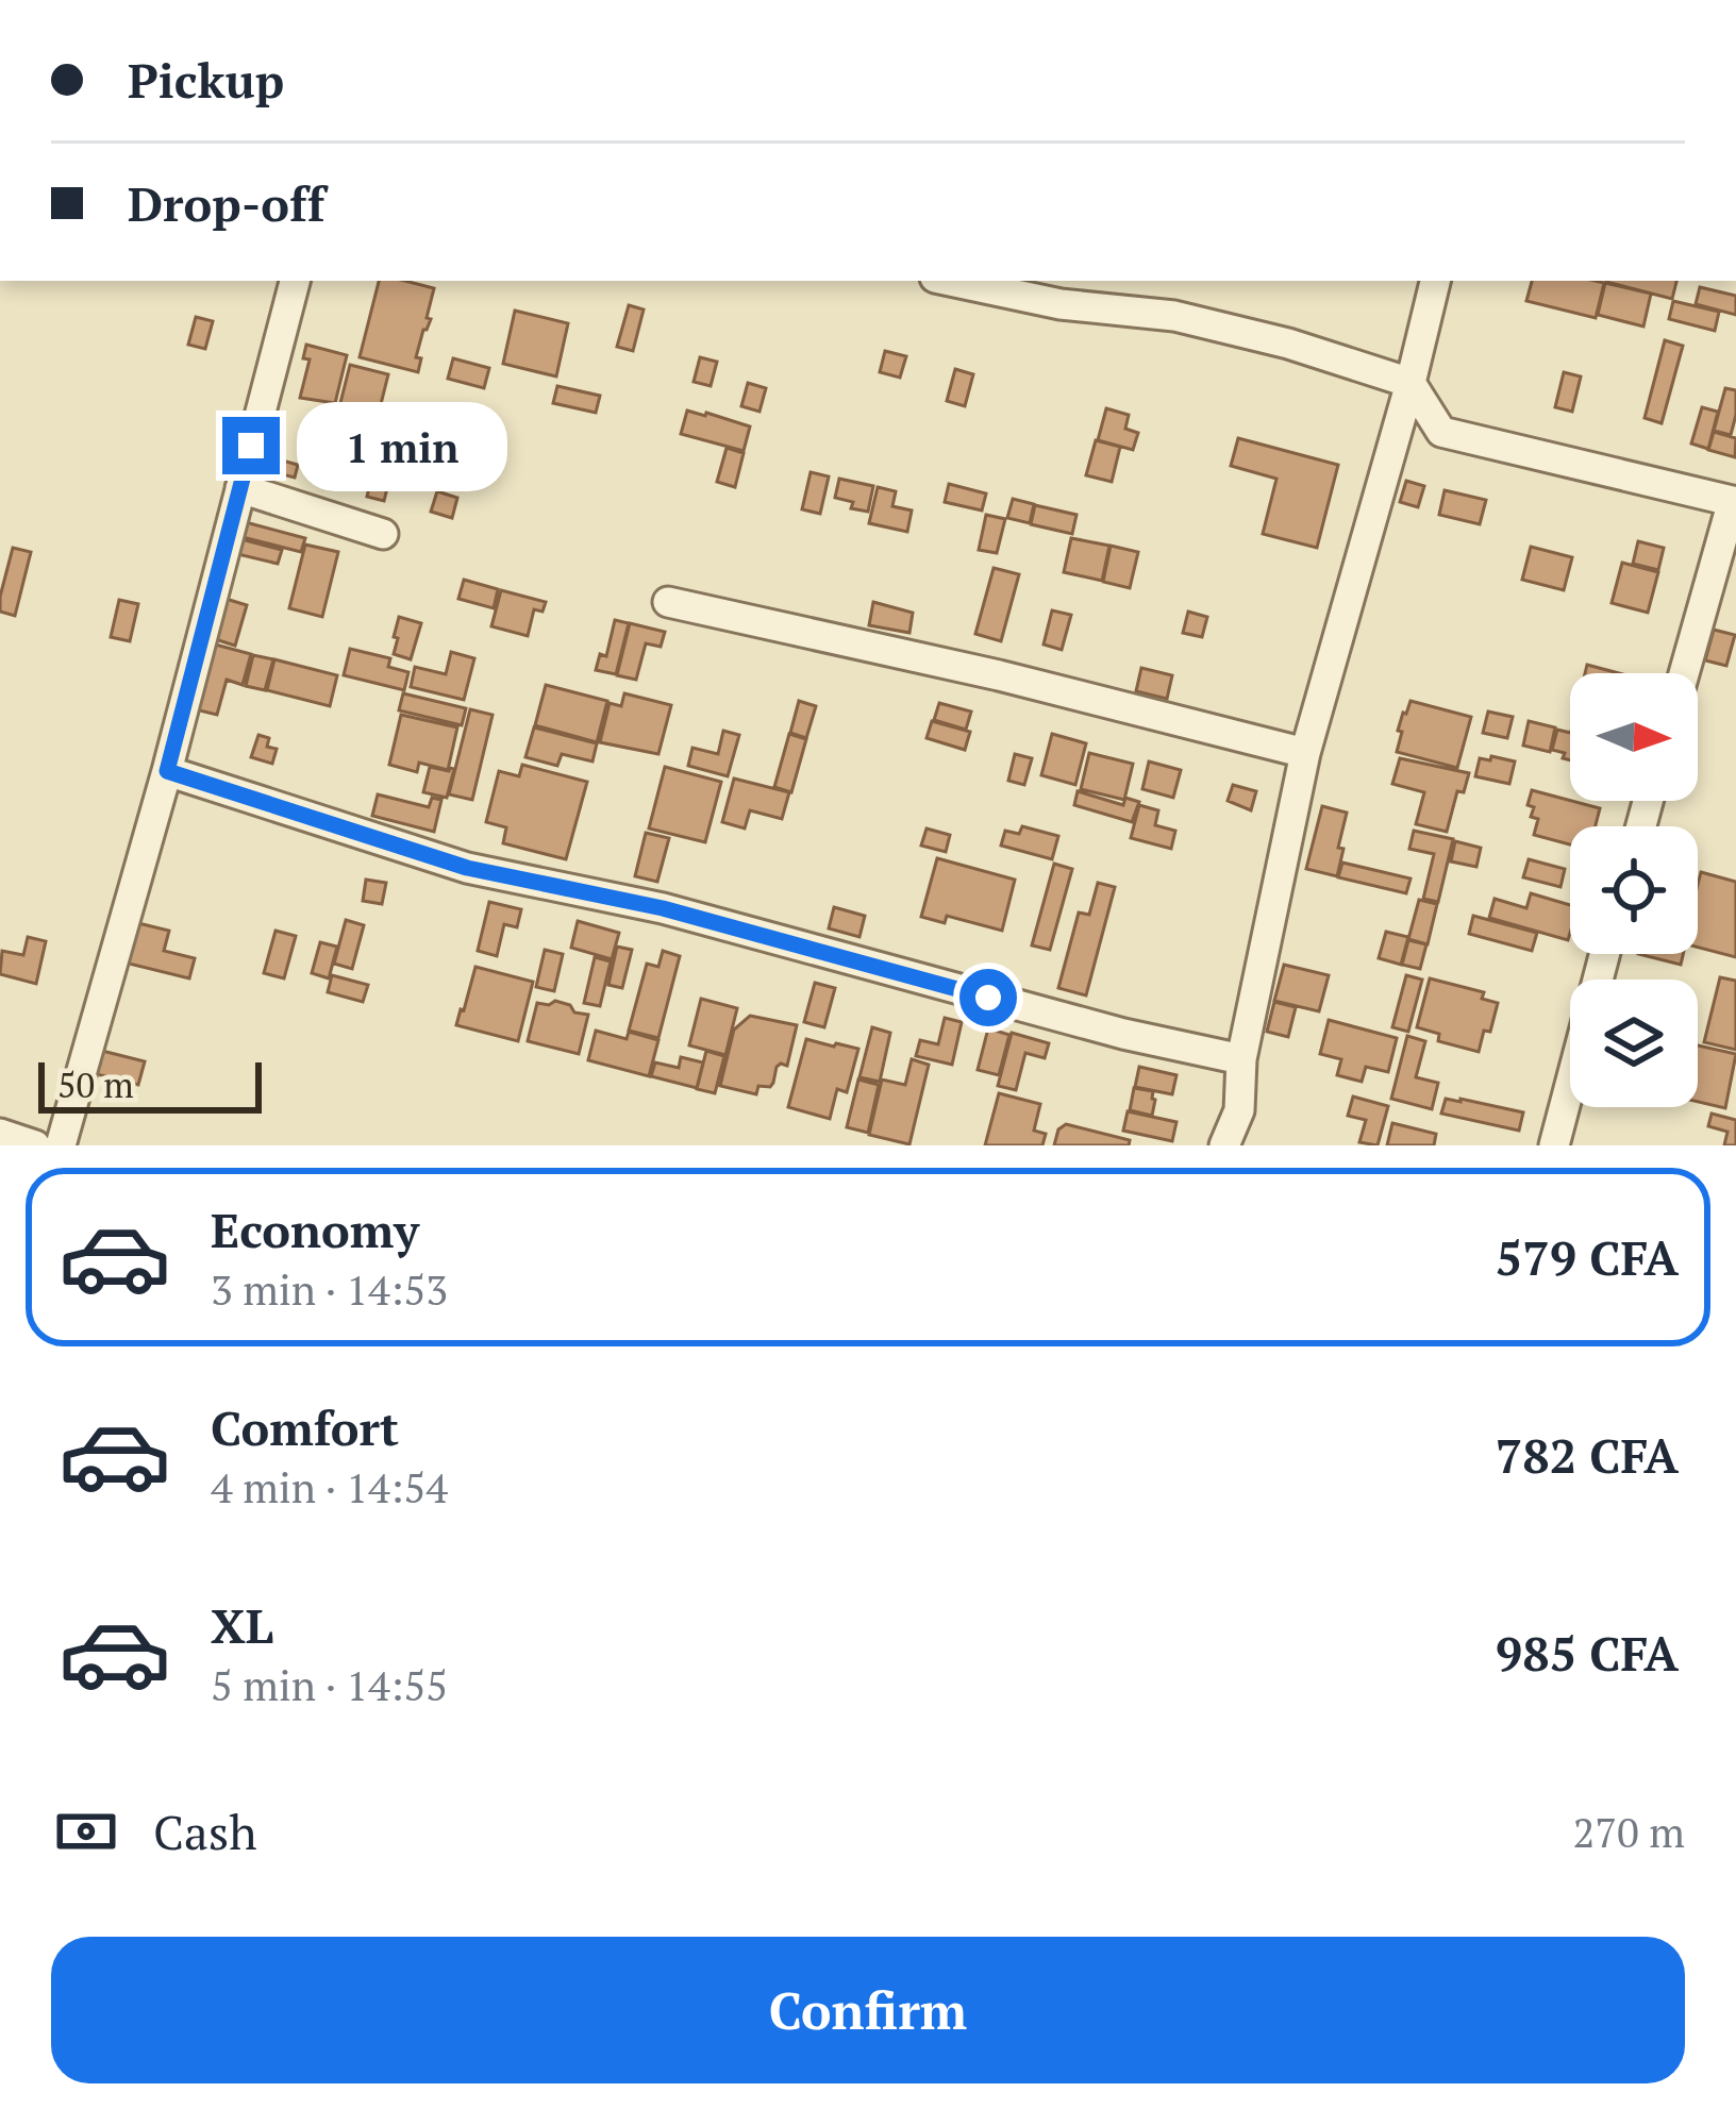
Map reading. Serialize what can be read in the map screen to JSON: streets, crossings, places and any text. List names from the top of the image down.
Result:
{
  "scale_bar": "50 m",
  "north": "right",
  "page": {
    "banner": ["Pickup", "Drop-off"],
    "bubble": "1 min",
    "scale": "50 m",
    "list": [
      {
        "name": "Economy",
        "note": "3 min · 14:53",
        "value": "579 CFA"
      },
      {
        "name": "Comfort",
        "note": "4 min · 14:54",
        "value": "782 CFA"
      },
      {
        "name": "XL",
        "note": "5 min · 14:55",
        "value": "985 CFA"
      }
    ],
    "pay": ["Cash", "270 m"],
    "buttons": "Confirm"
  }
}
